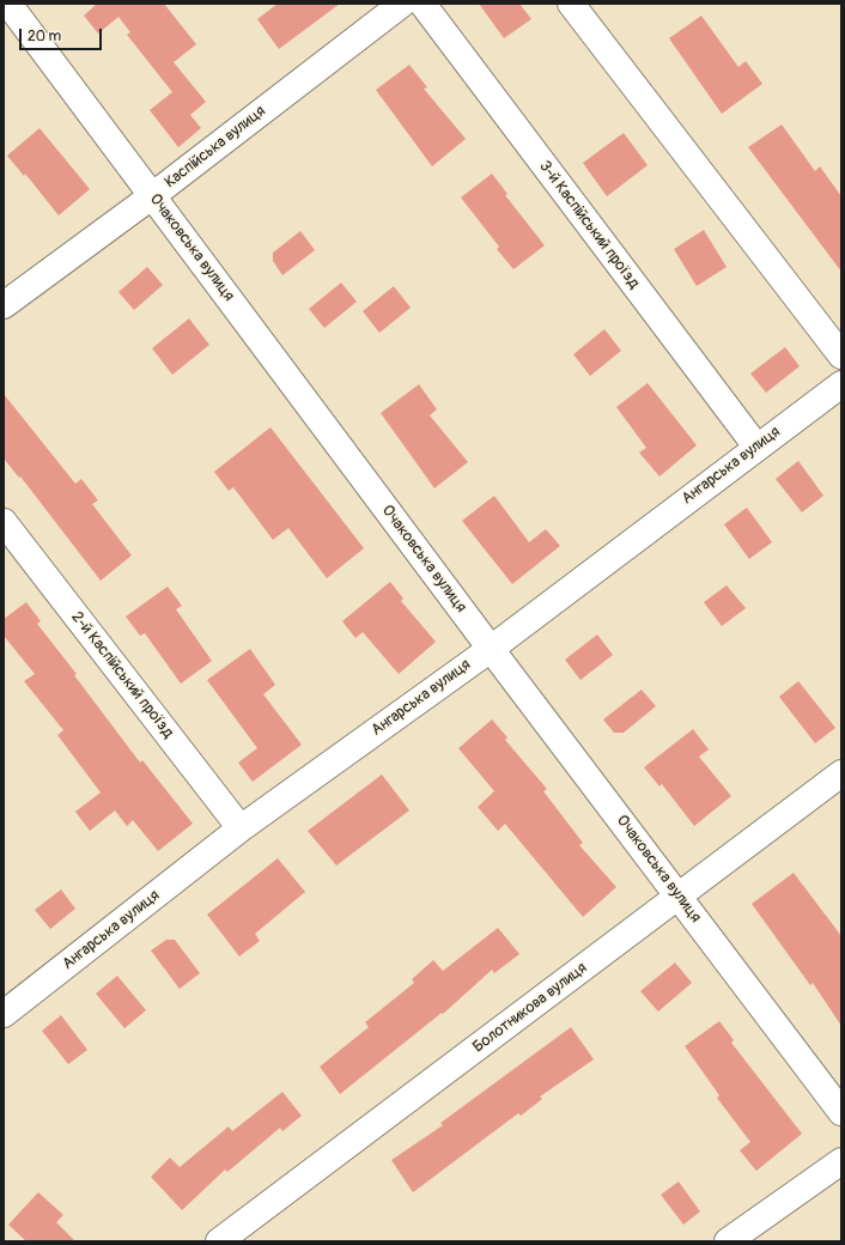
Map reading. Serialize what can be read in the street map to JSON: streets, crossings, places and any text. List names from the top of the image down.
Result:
{
  "streets": {
    "street": [
      "Каспійська вулиця",
      "3-й Каспійський проїзд",
      "Очаковська вулиця",
      "Ангарська вулиця",
      "2-й Каспійський проїзд",
      "Болотникова вулиця"
    ]
  },
  "crossings": [
    ["Каспійська вулиця", "Очаковська вулиця"],
    ["3-й Каспійський проїзд", "Ангарська вулиця"],
    ["Очаковська вулиця", "Ангарська вулиця"],
    ["Очаковська вулиця", "Болотникова вулиця"],
    ["Ангарська вулиця", "2-й Каспійський проїзд"]
  ],
  "scale_bar": "20 m"
}
